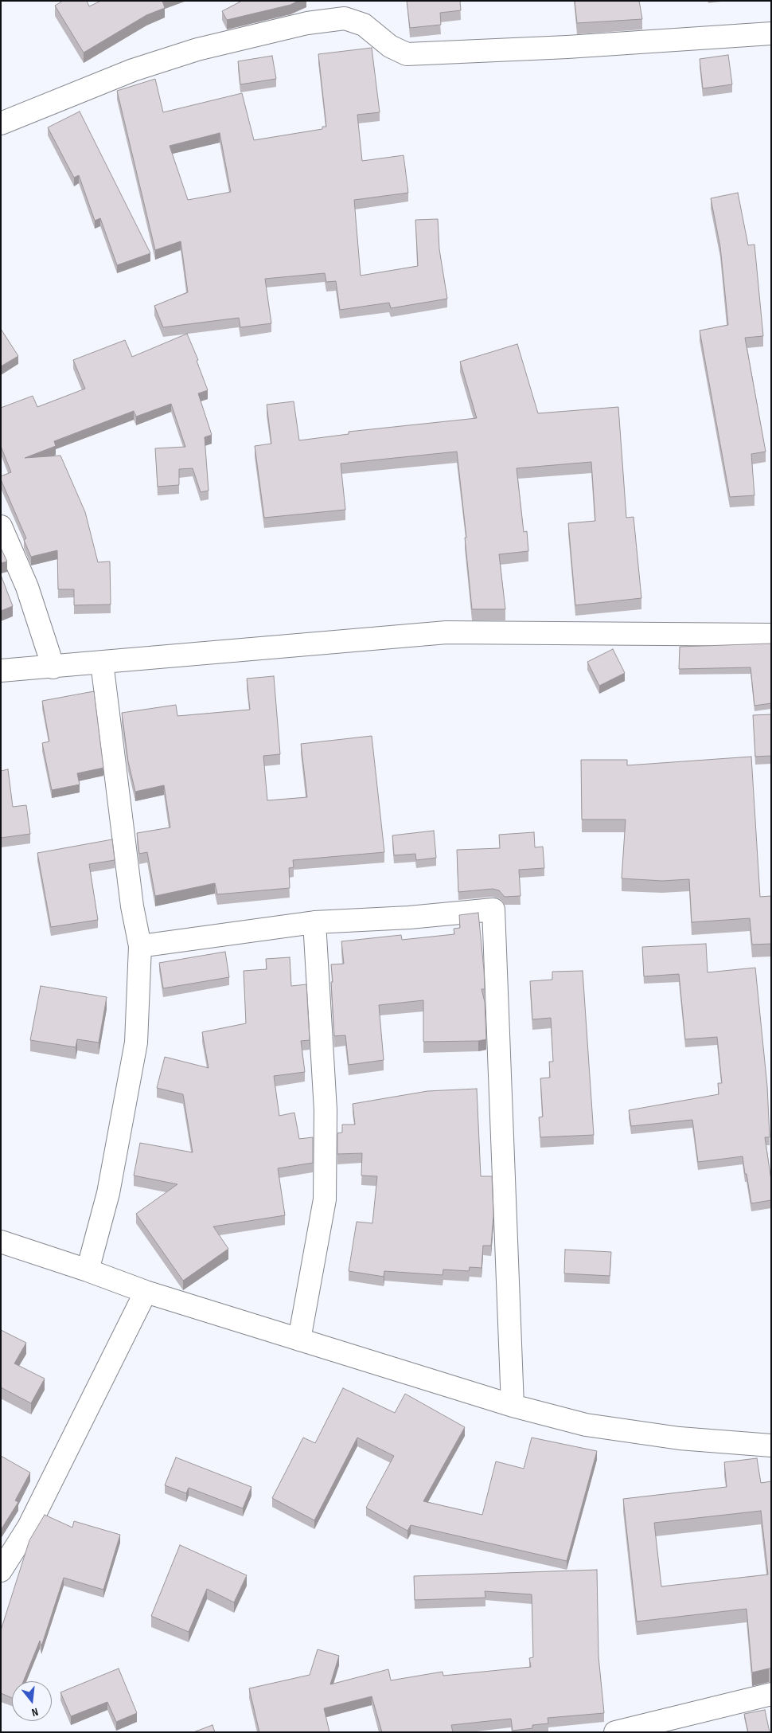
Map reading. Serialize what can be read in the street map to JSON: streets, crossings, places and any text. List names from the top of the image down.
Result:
{
  "north": "bottom"
}
